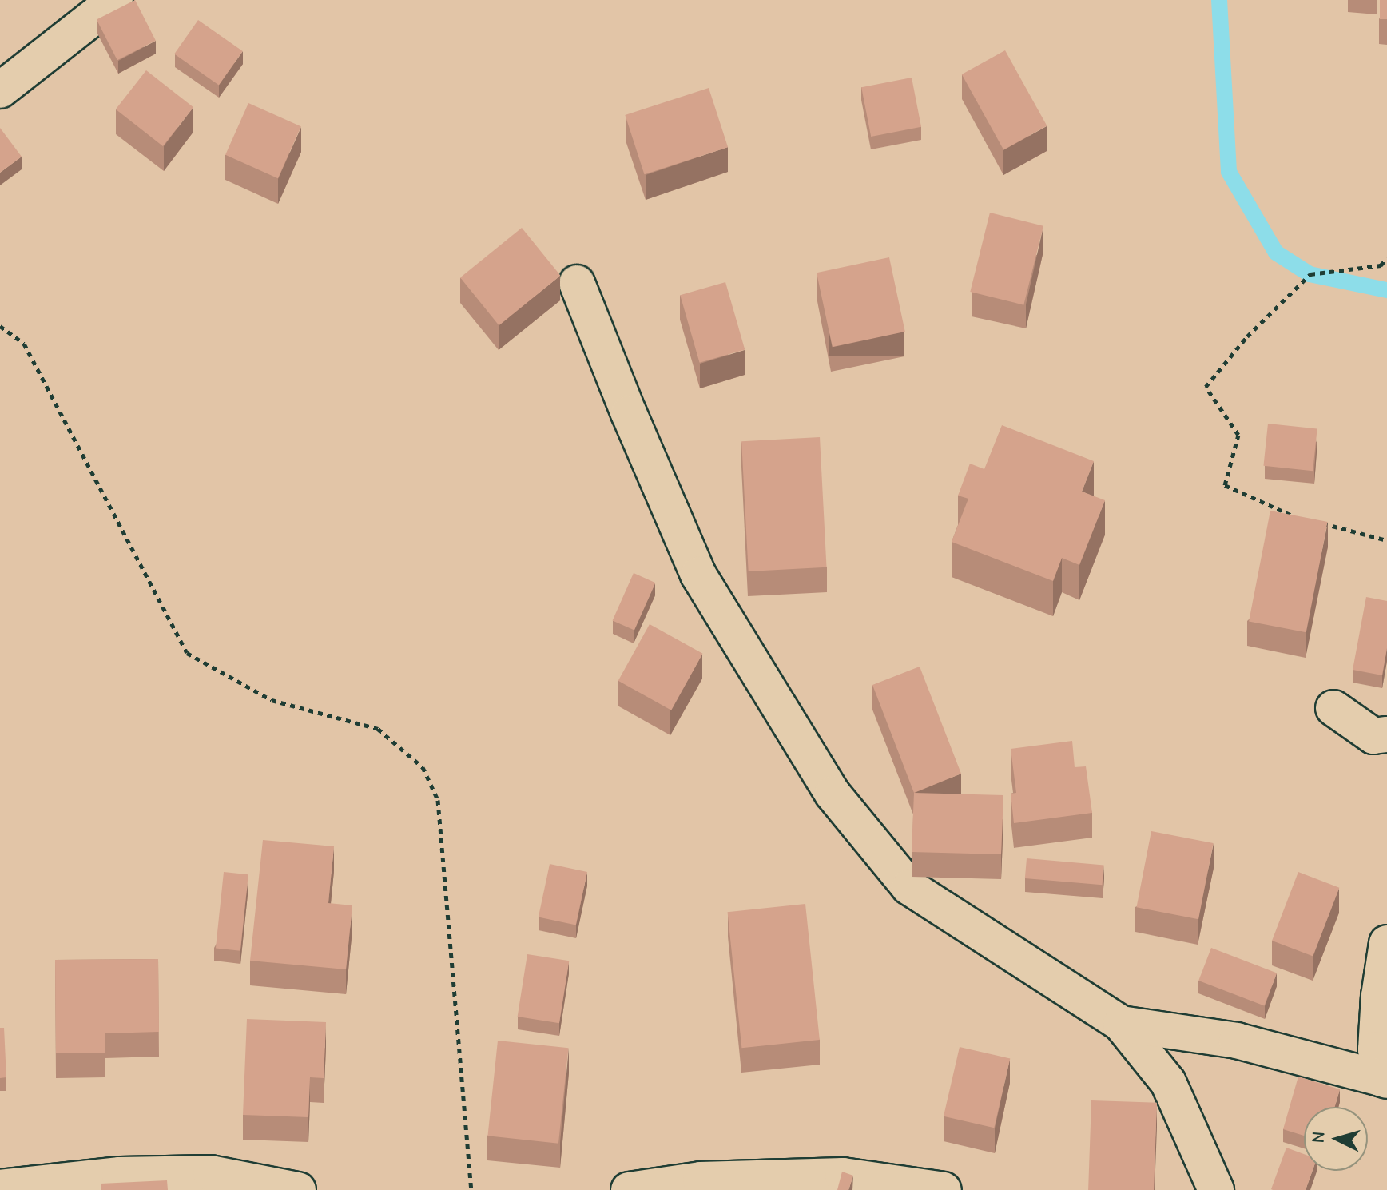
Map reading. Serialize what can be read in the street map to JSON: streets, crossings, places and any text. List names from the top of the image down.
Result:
{
  "north": "left"
}
